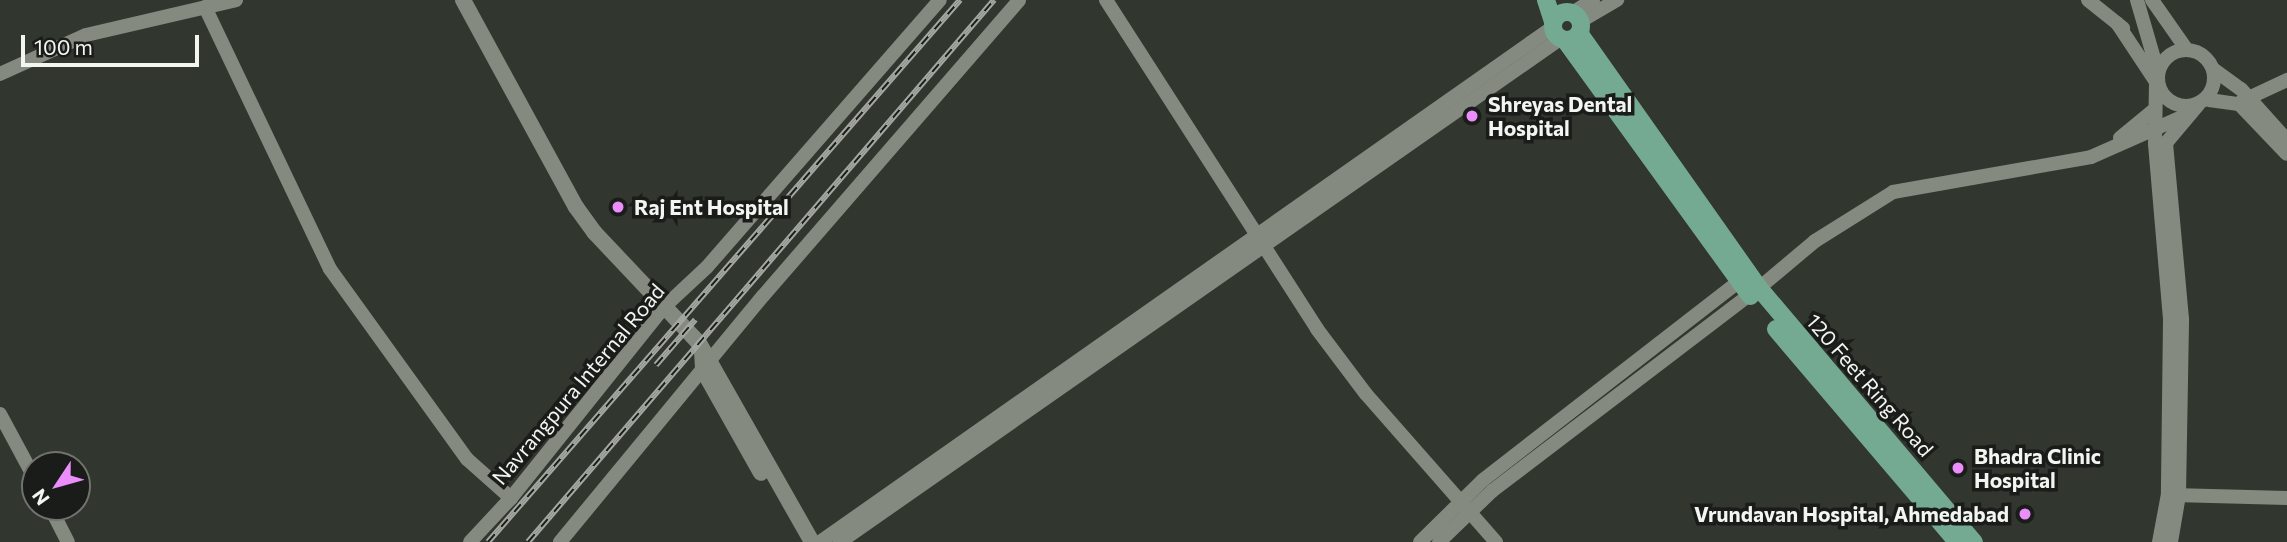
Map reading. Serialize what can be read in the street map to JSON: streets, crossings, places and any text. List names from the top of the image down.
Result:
{
  "streets": {
    "main road": ["120 Feet Ring Road"],
    "street": ["Navrangpura Internal Road"]
  },
  "places": [
    "Shreyas Dental Hospital",
    "Raj Ent Hospital",
    "Bhadra Clinic Hospital",
    "Vrundavan Hospital, Ahmedabad"
  ],
  "scale_bar": "100 m",
  "north": "bottom left"
}
